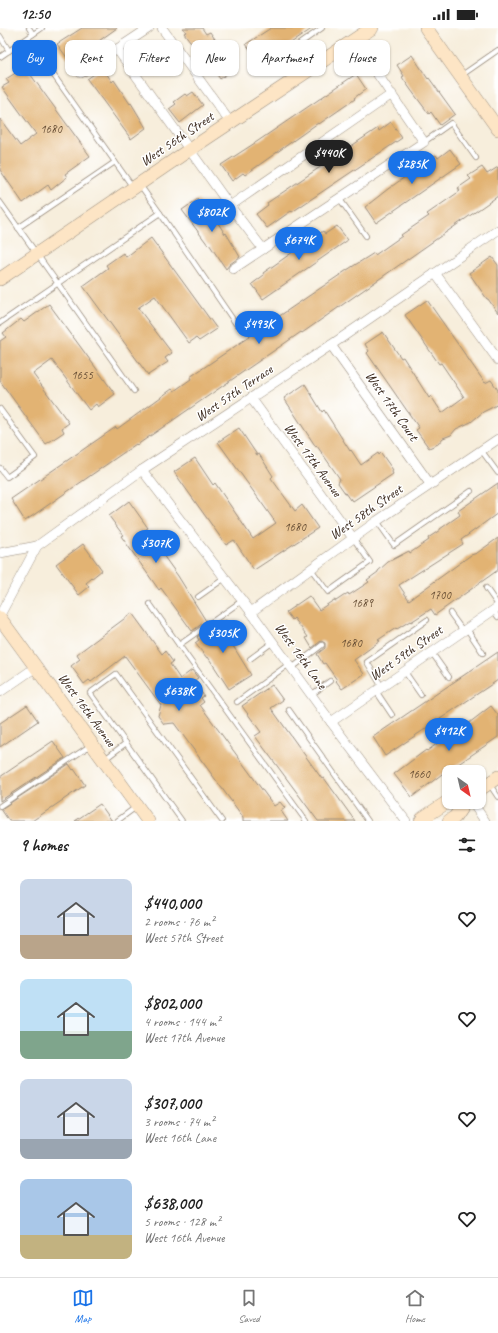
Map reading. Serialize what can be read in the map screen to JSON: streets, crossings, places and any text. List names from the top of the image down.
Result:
{
  "streets": {
    "street": [
      "West 56th Street",
      "West 57th Terrace",
      "West 17th Court",
      "West 17th Avenue",
      "West 58th Street",
      "West 59th Street",
      "West 16th Lane",
      "West 16th Avenue"
    ]
  },
  "crossings": [
    ["West 57th Terrace", "West 17th Court"],
    ["West 57th Terrace", "West 17th Avenue"],
    ["West 57th Terrace", "West 16th Lane"],
    ["West 17th Court", "West 58th Street"],
    ["West 17th Avenue", "West 58th Street"],
    ["West 58th Street", "West 16th Lane"],
    ["West 59th Street", "West 16th Lane"]
  ],
  "house_numbers": [
    "1680",
    "1655",
    "1680",
    "1700",
    "1689",
    "1680",
    "1660"
  ],
  "north": "bottom right",
  "page": {
    "status": "12:50",
    "chip": [
      "Buy",
      "Rent",
      "Filters",
      "New",
      "Apartment",
      "House"
    ],
    "price": [
      "$440K",
      "$285K",
      "$802K",
      "$674K",
      "$493K",
      "$307K",
      "$305K",
      "$638K",
      "$412K"
    ],
    "heading": "9 homes",
    "list": [
      {
        "name": "$440,000",
        "note": "2 rooms · 76 m² · West 57th Street"
      },
      {
        "name": "$802,000",
        "note": "4 rooms · 144 m² · West 17th Avenue"
      },
      {
        "name": "$307,000",
        "note": "3 rooms · 74 m² · West 16th Lane"
      },
      {
        "name": "$638,000",
        "note": "5 rooms · 128 m² · West 16th Avenue"
      }
    ],
    "tabs": ["Map", "Saved", "Home"]
  }
}
